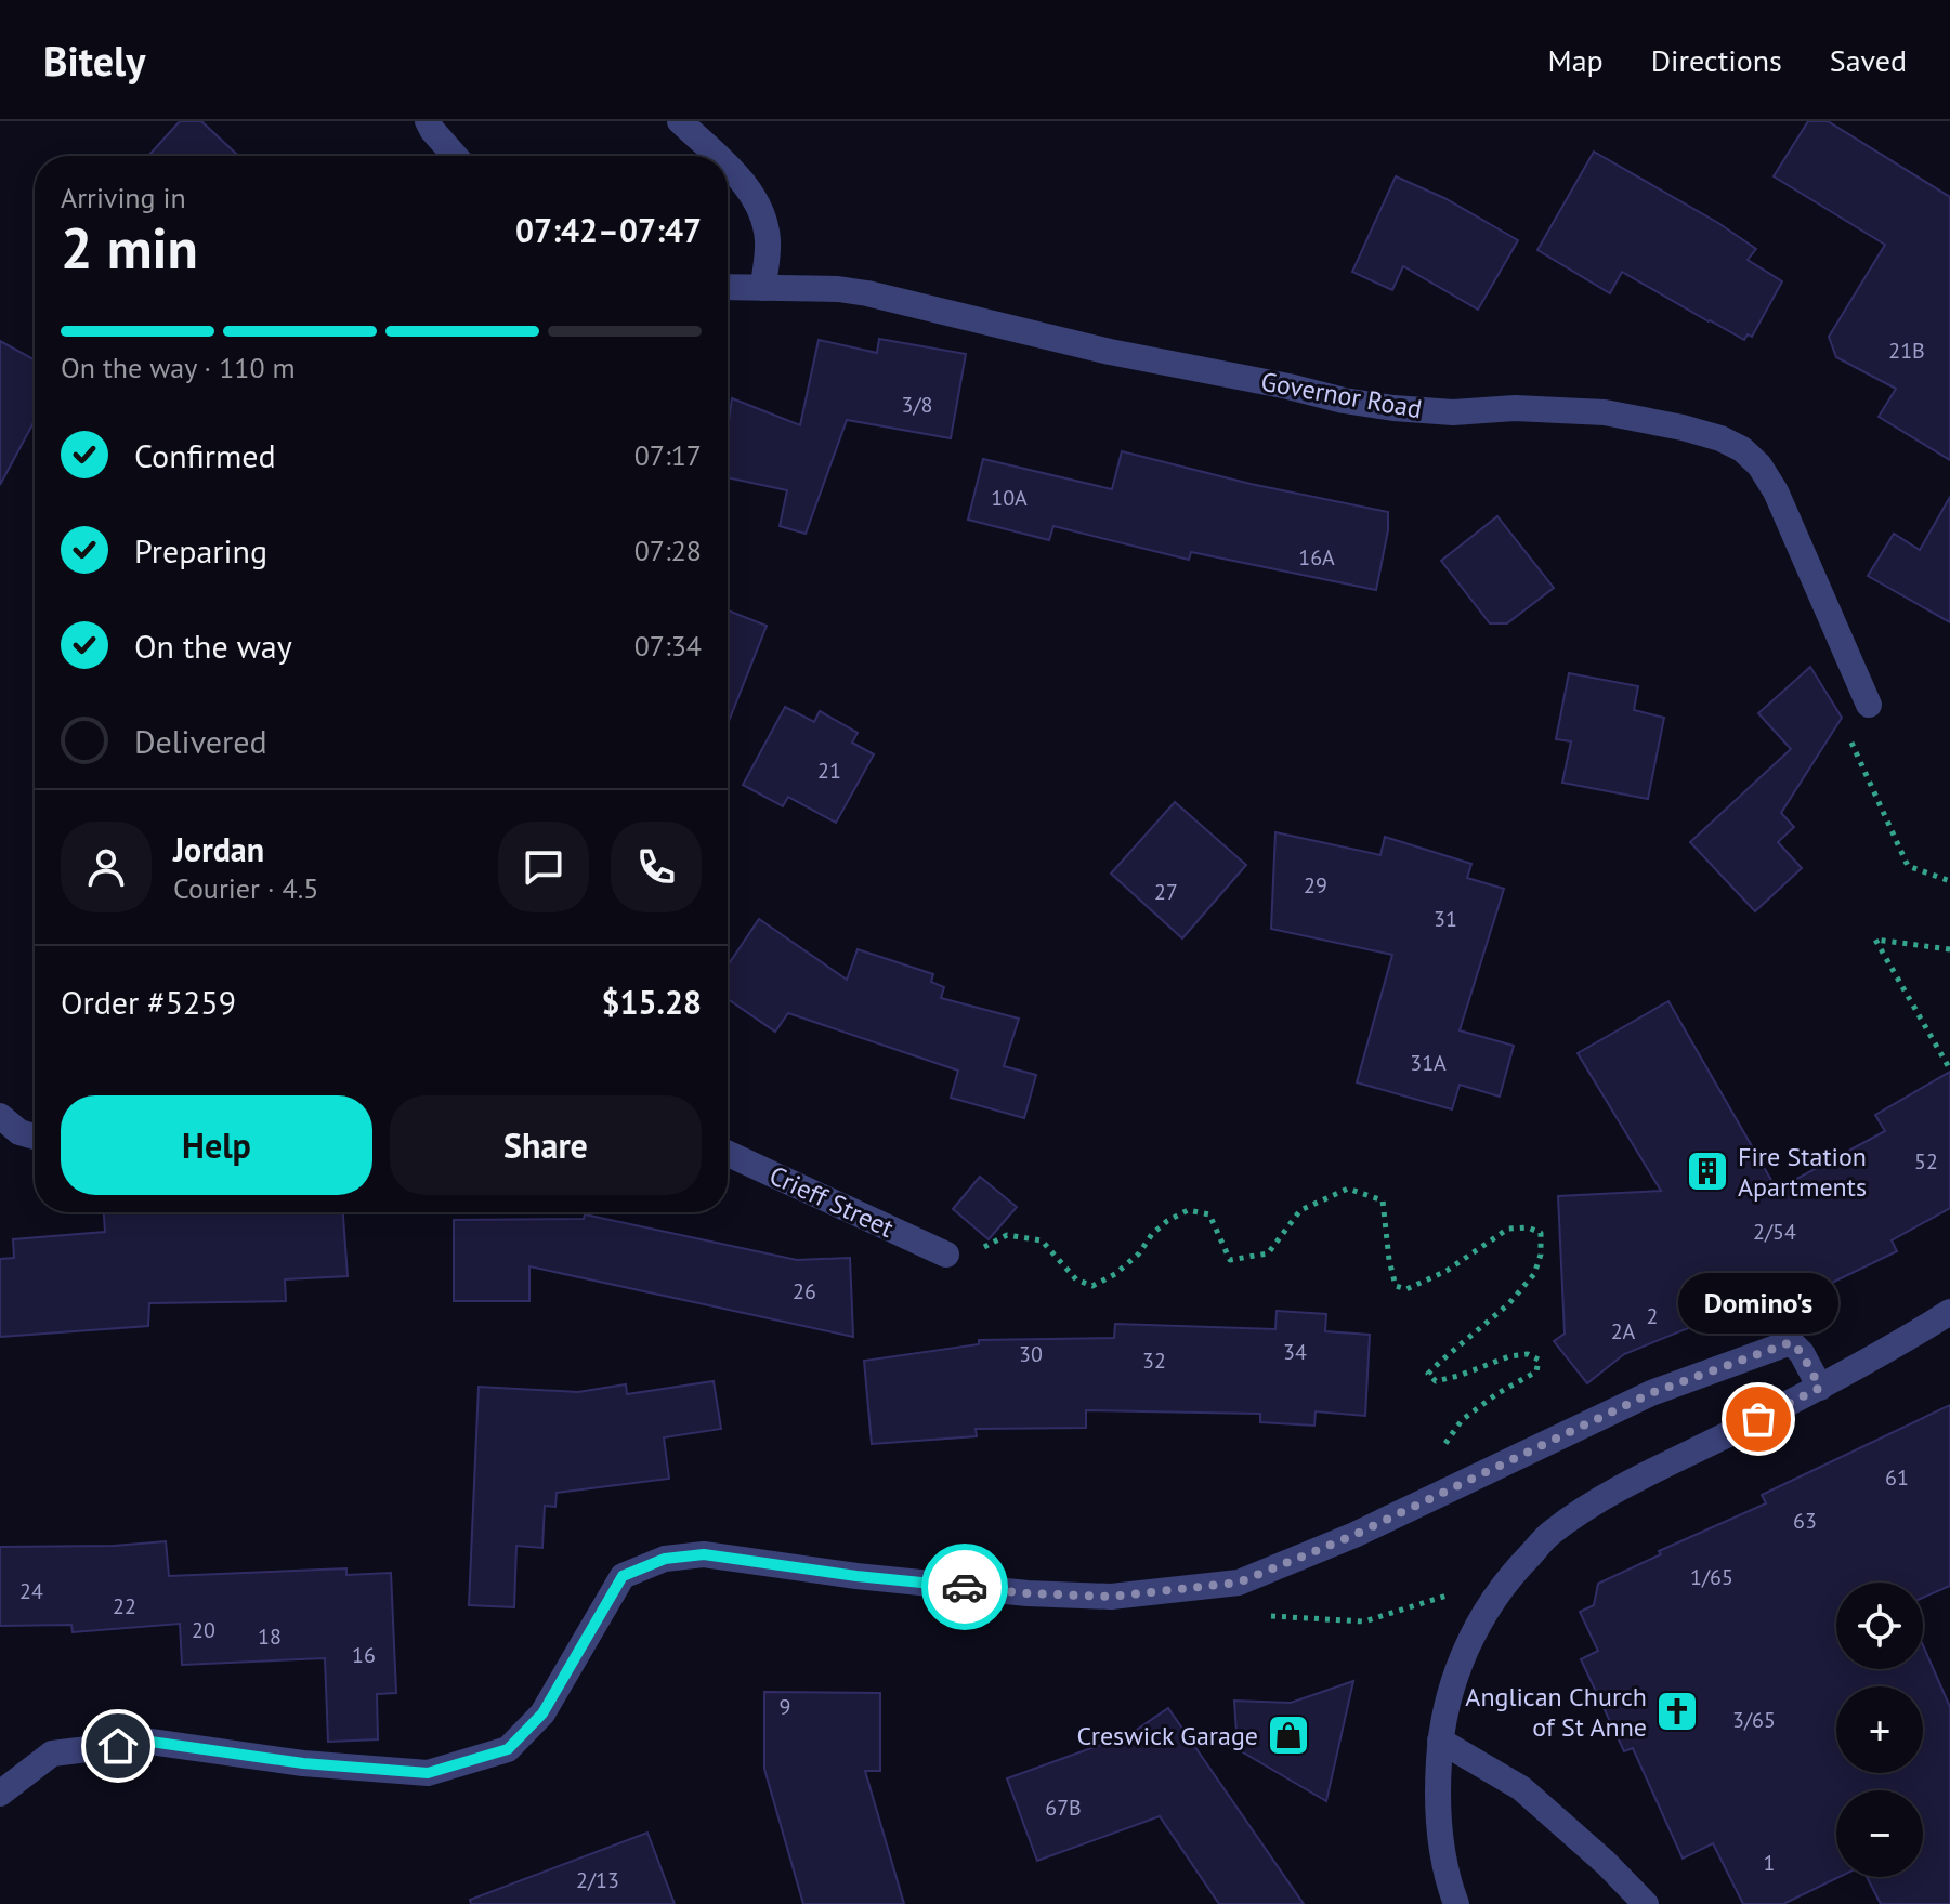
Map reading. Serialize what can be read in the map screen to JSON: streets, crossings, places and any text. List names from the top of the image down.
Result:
{
  "streets": {
    "street": ["Governor Road", "Crieff Street"]
  },
  "places": {
    "building": ["Fire Station Apartments"],
    "other": ["Domino's"],
    "church": ["Anglican Church of St Anne"],
    "shop": ["Creswick Garage"]
  },
  "house_numbers": [
    "21B",
    "3/8",
    "10A",
    "16A",
    "21",
    "29",
    "27",
    "31",
    "31A",
    "52",
    "2/54",
    "26",
    "2",
    "2A",
    "34",
    "30",
    "32",
    "61",
    "63",
    "1/65",
    "24",
    "22",
    "20",
    "18",
    "16",
    "9",
    "3/65",
    "67B",
    "1",
    "2/13"
  ],
  "page": {
    "header": "Bitely",
    "nav": ["Map", "Directions", "Saved"],
    "heading": ["2 min", "Arriving in", "07:42–07:47"],
    "panel": [
      "Jordan",
      "Courier · 4.5",
      "Order #5259",
      "$15.28"
    ],
    "bar": "On the way · 110 m",
    "list": [
      ["Confirmed", "07:17"],
      ["Preparing", "07:28"],
      ["On the way", "07:34"],
      "Delivered"
    ],
    "buttons": ["Help", "Share"],
    "bubble": "Domino's",
    "map_buttons": ["+", "−"]
  }
}
